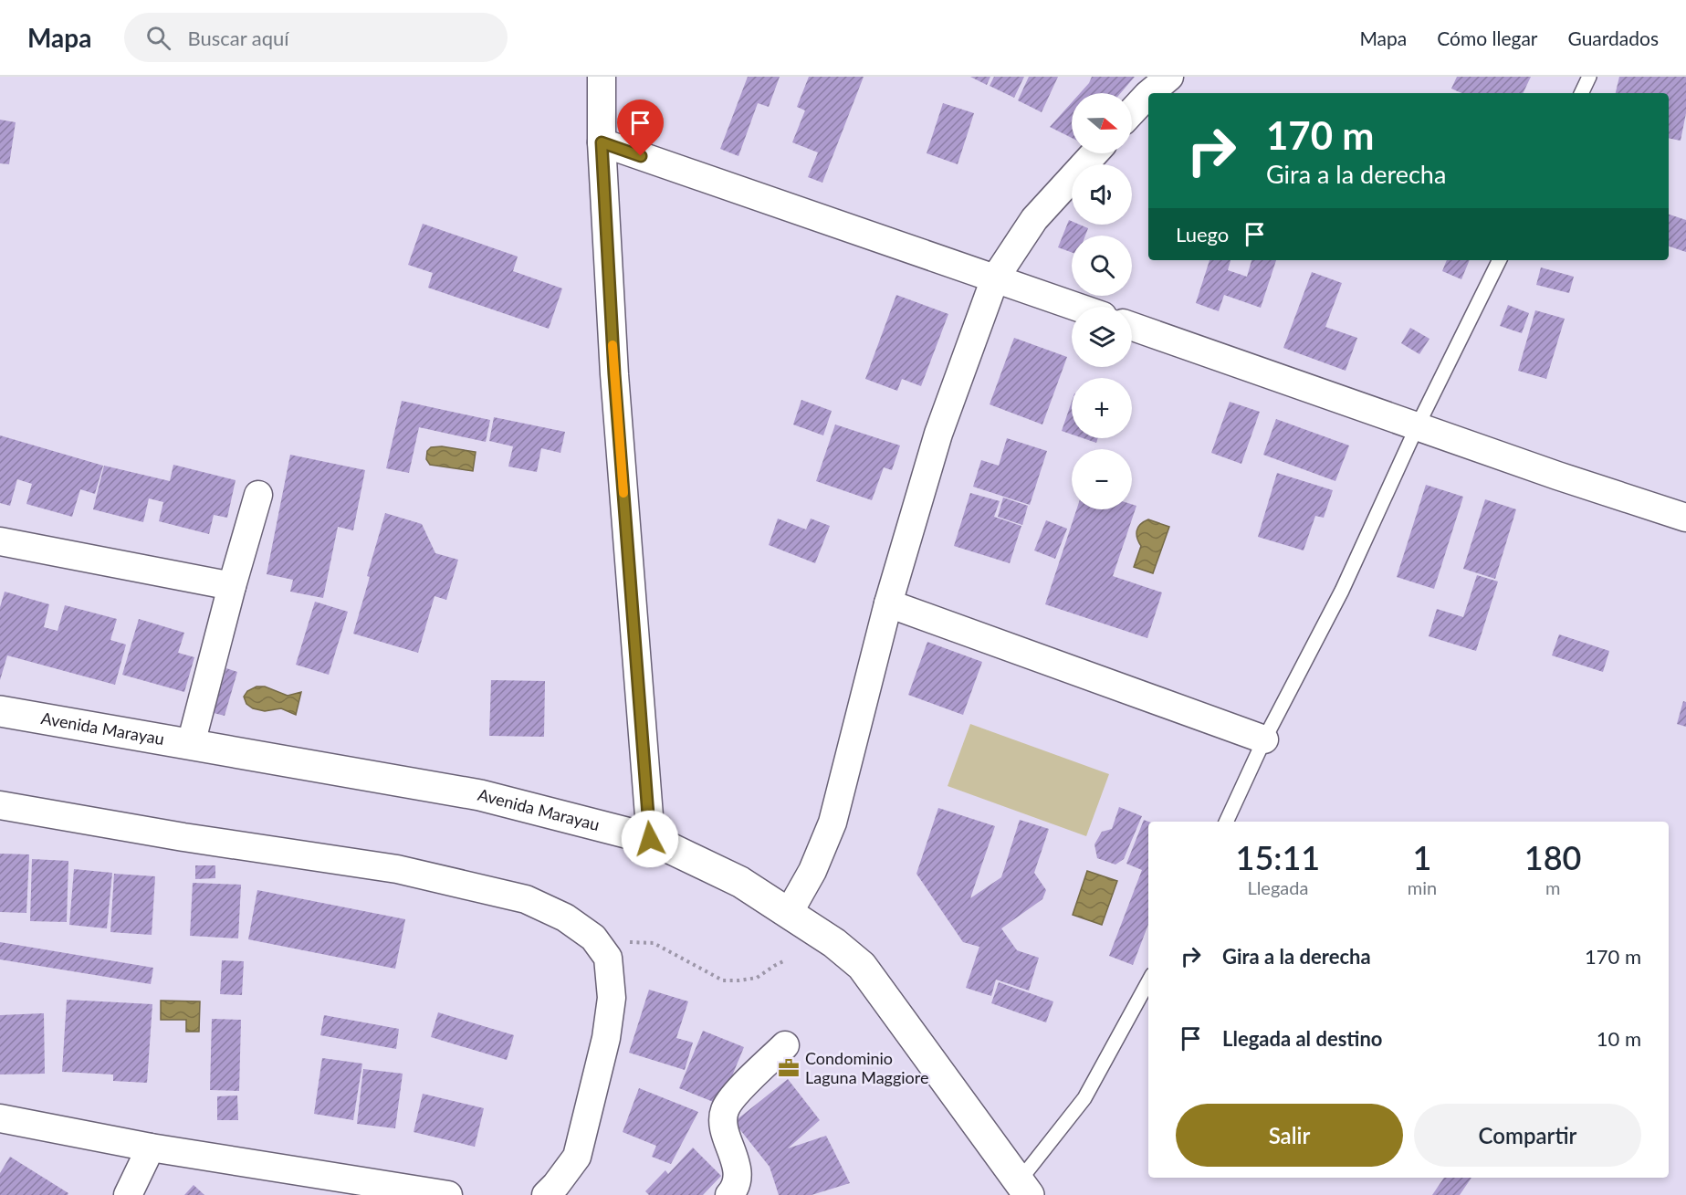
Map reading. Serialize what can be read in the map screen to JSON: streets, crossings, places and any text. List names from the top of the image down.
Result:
{
  "streets": {
    "street": ["Avenida Marayau"]
  },
  "places": {
    "office": ["Condominio Laguna Maggiore"]
  },
  "north": "right",
  "page": {
    "header": "Mapa",
    "search": "Buscar aquí",
    "nav": ["Mapa", "Cómo llegar", "Guardados"],
    "map_buttons": ["+", "−"],
    "turn": ["170 m", "Gira a la derecha"],
    "then": "Luego",
    "eta": [
      "15:11",
      "Llegada",
      "1",
      "min",
      "180",
      "m"
    ],
    "list": [
      {
        "name": "Gira a la derecha",
        "value": "170 m"
      },
      {
        "name": "Llegada al destino",
        "value": "10 m"
      }
    ],
    "buttons": ["Salir", "Compartir"]
  }
}
